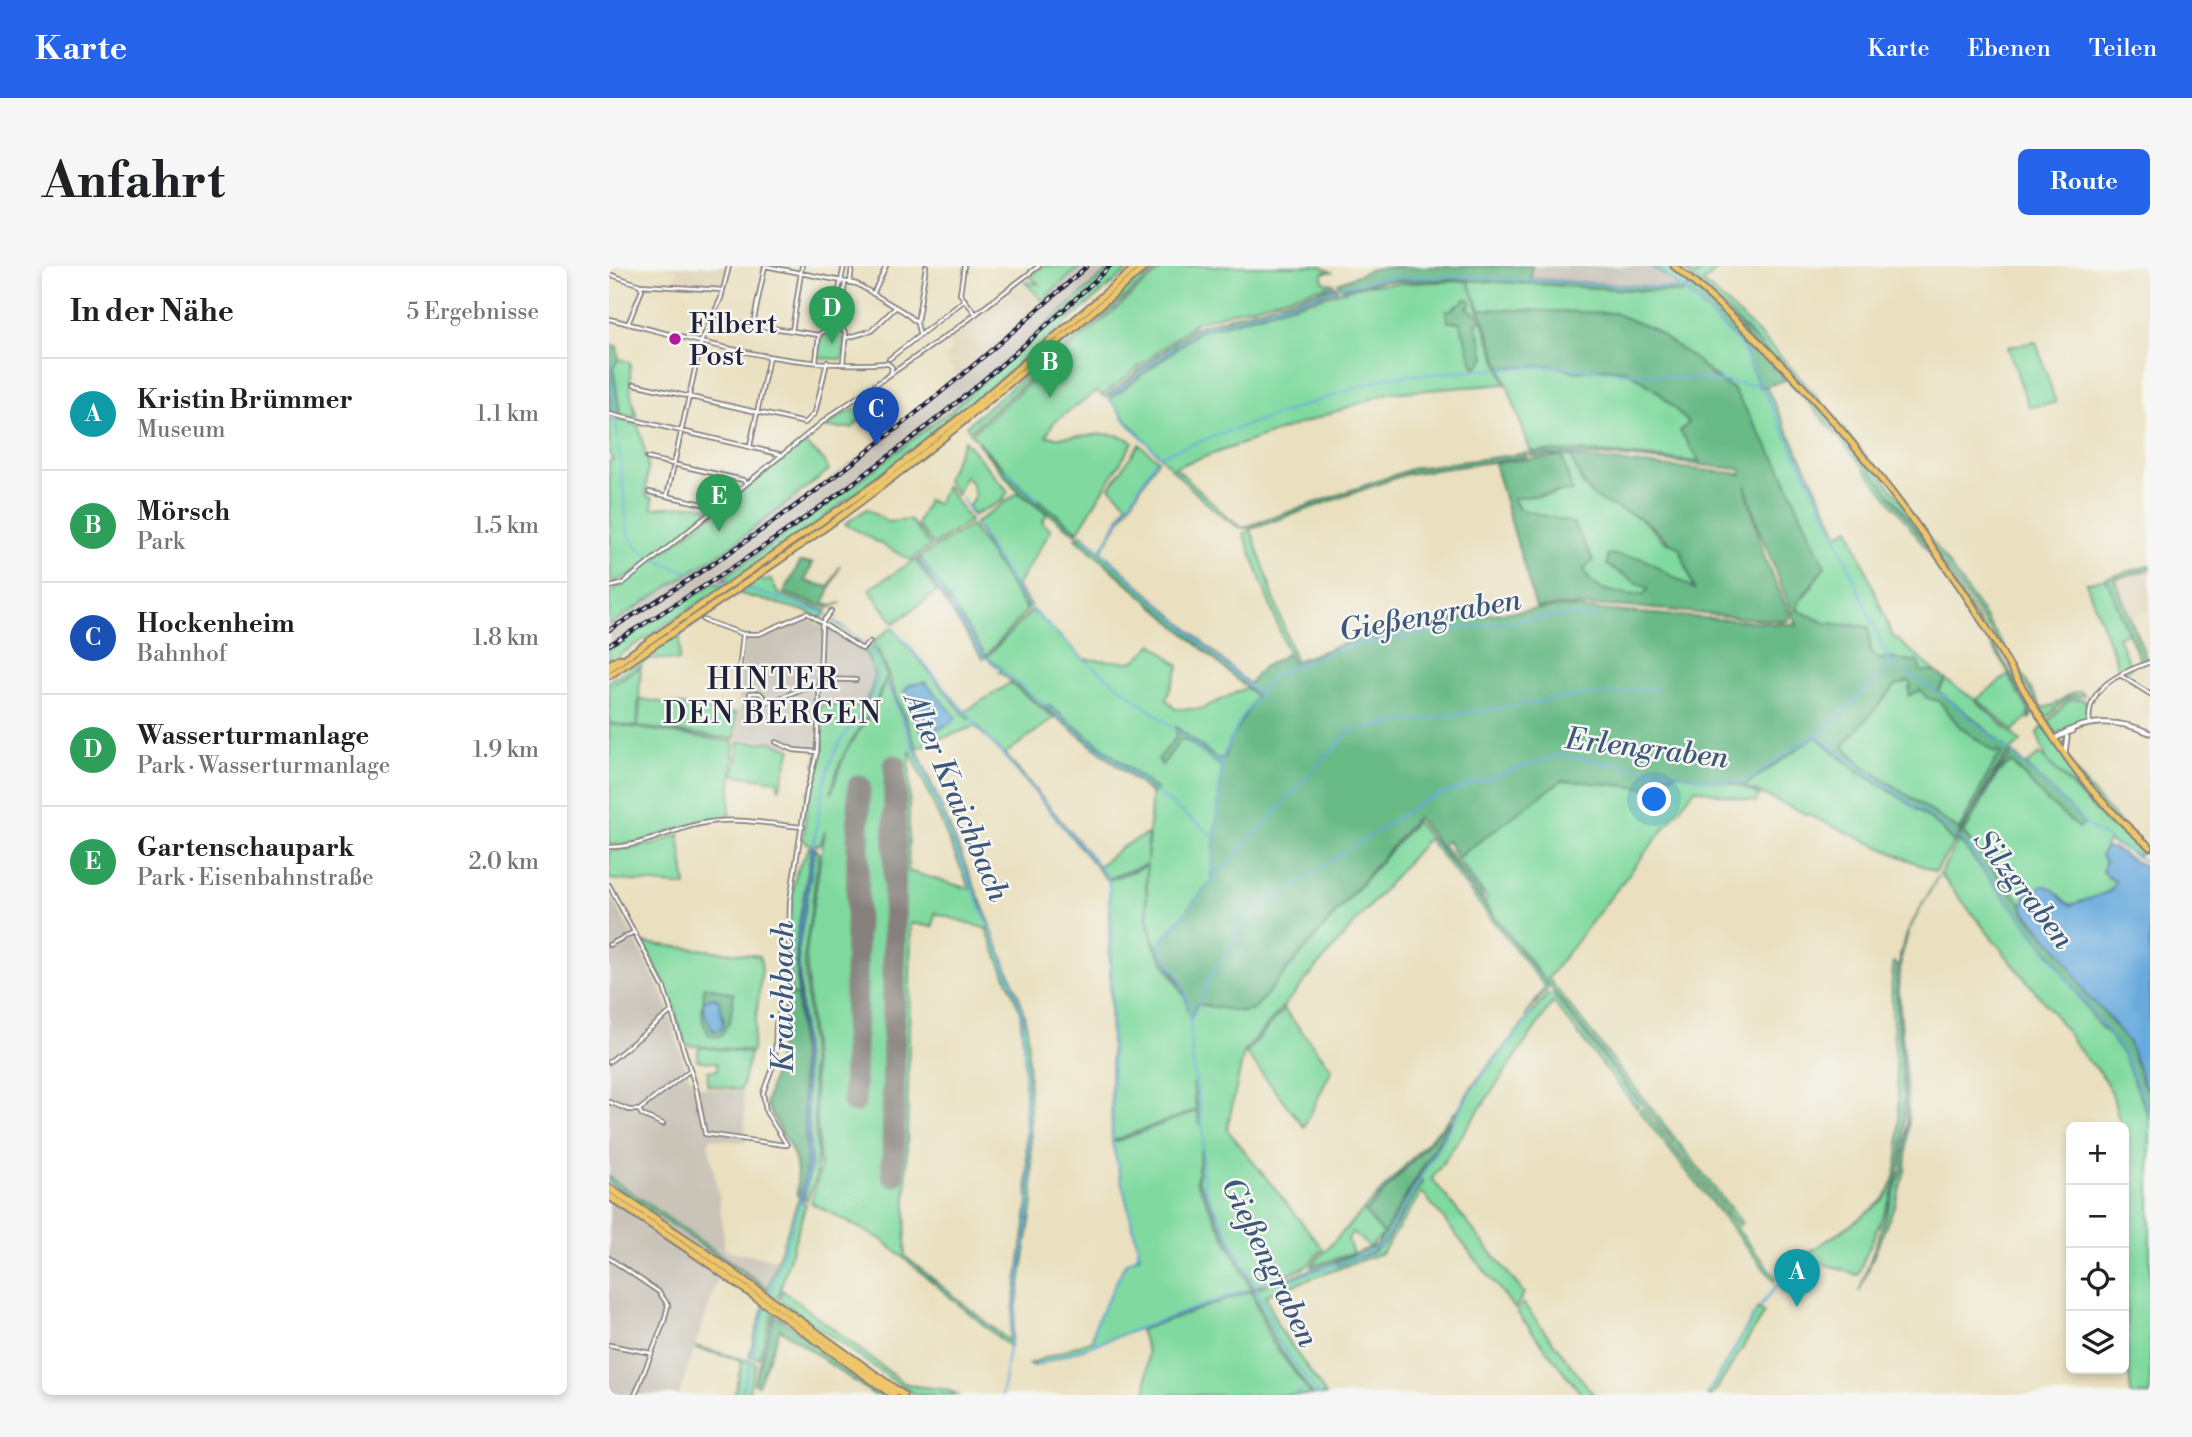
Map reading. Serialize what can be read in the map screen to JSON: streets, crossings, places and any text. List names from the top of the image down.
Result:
{
  "districts": ["HINTER DEN BERGEN"],
  "water": [
    "Gießengraben",
    "Erlengraben",
    "Alter Kraichbach",
    "Silzgraben",
    "Kraichbach"
  ],
  "places": ["Filbert Post"],
  "page": {
    "header": "Karte",
    "nav": ["Karte", "Ebenen", "Teilen"],
    "buttons": "Route",
    "title": "Anfahrt",
    "heading": ["In der Nähe", "5 Ergebnisse"],
    "pins": [
      "D",
      "B",
      "C",
      "E",
      "A"
    ],
    "list": [
      {
        "mark": "A",
        "name": "Kristin Brümmer",
        "note": "Museum",
        "value": "1.1 km"
      },
      {
        "mark": "B",
        "name": "Mörsch",
        "note": "Park",
        "value": "1.5 km"
      },
      {
        "mark": "C",
        "name": "Hockenheim",
        "note": "Bahnhof",
        "value": "1.8 km"
      },
      {
        "mark": "D",
        "name": "Wasserturmanlage",
        "note": "Park · Wasserturmanlage",
        "value": "1.9 km"
      },
      {
        "mark": "E",
        "name": "Gartenschaupark",
        "note": "Park · Eisenbahnstraße",
        "value": "2.0 km"
      }
    ],
    "map_buttons": ["+", "−"]
  }
}
